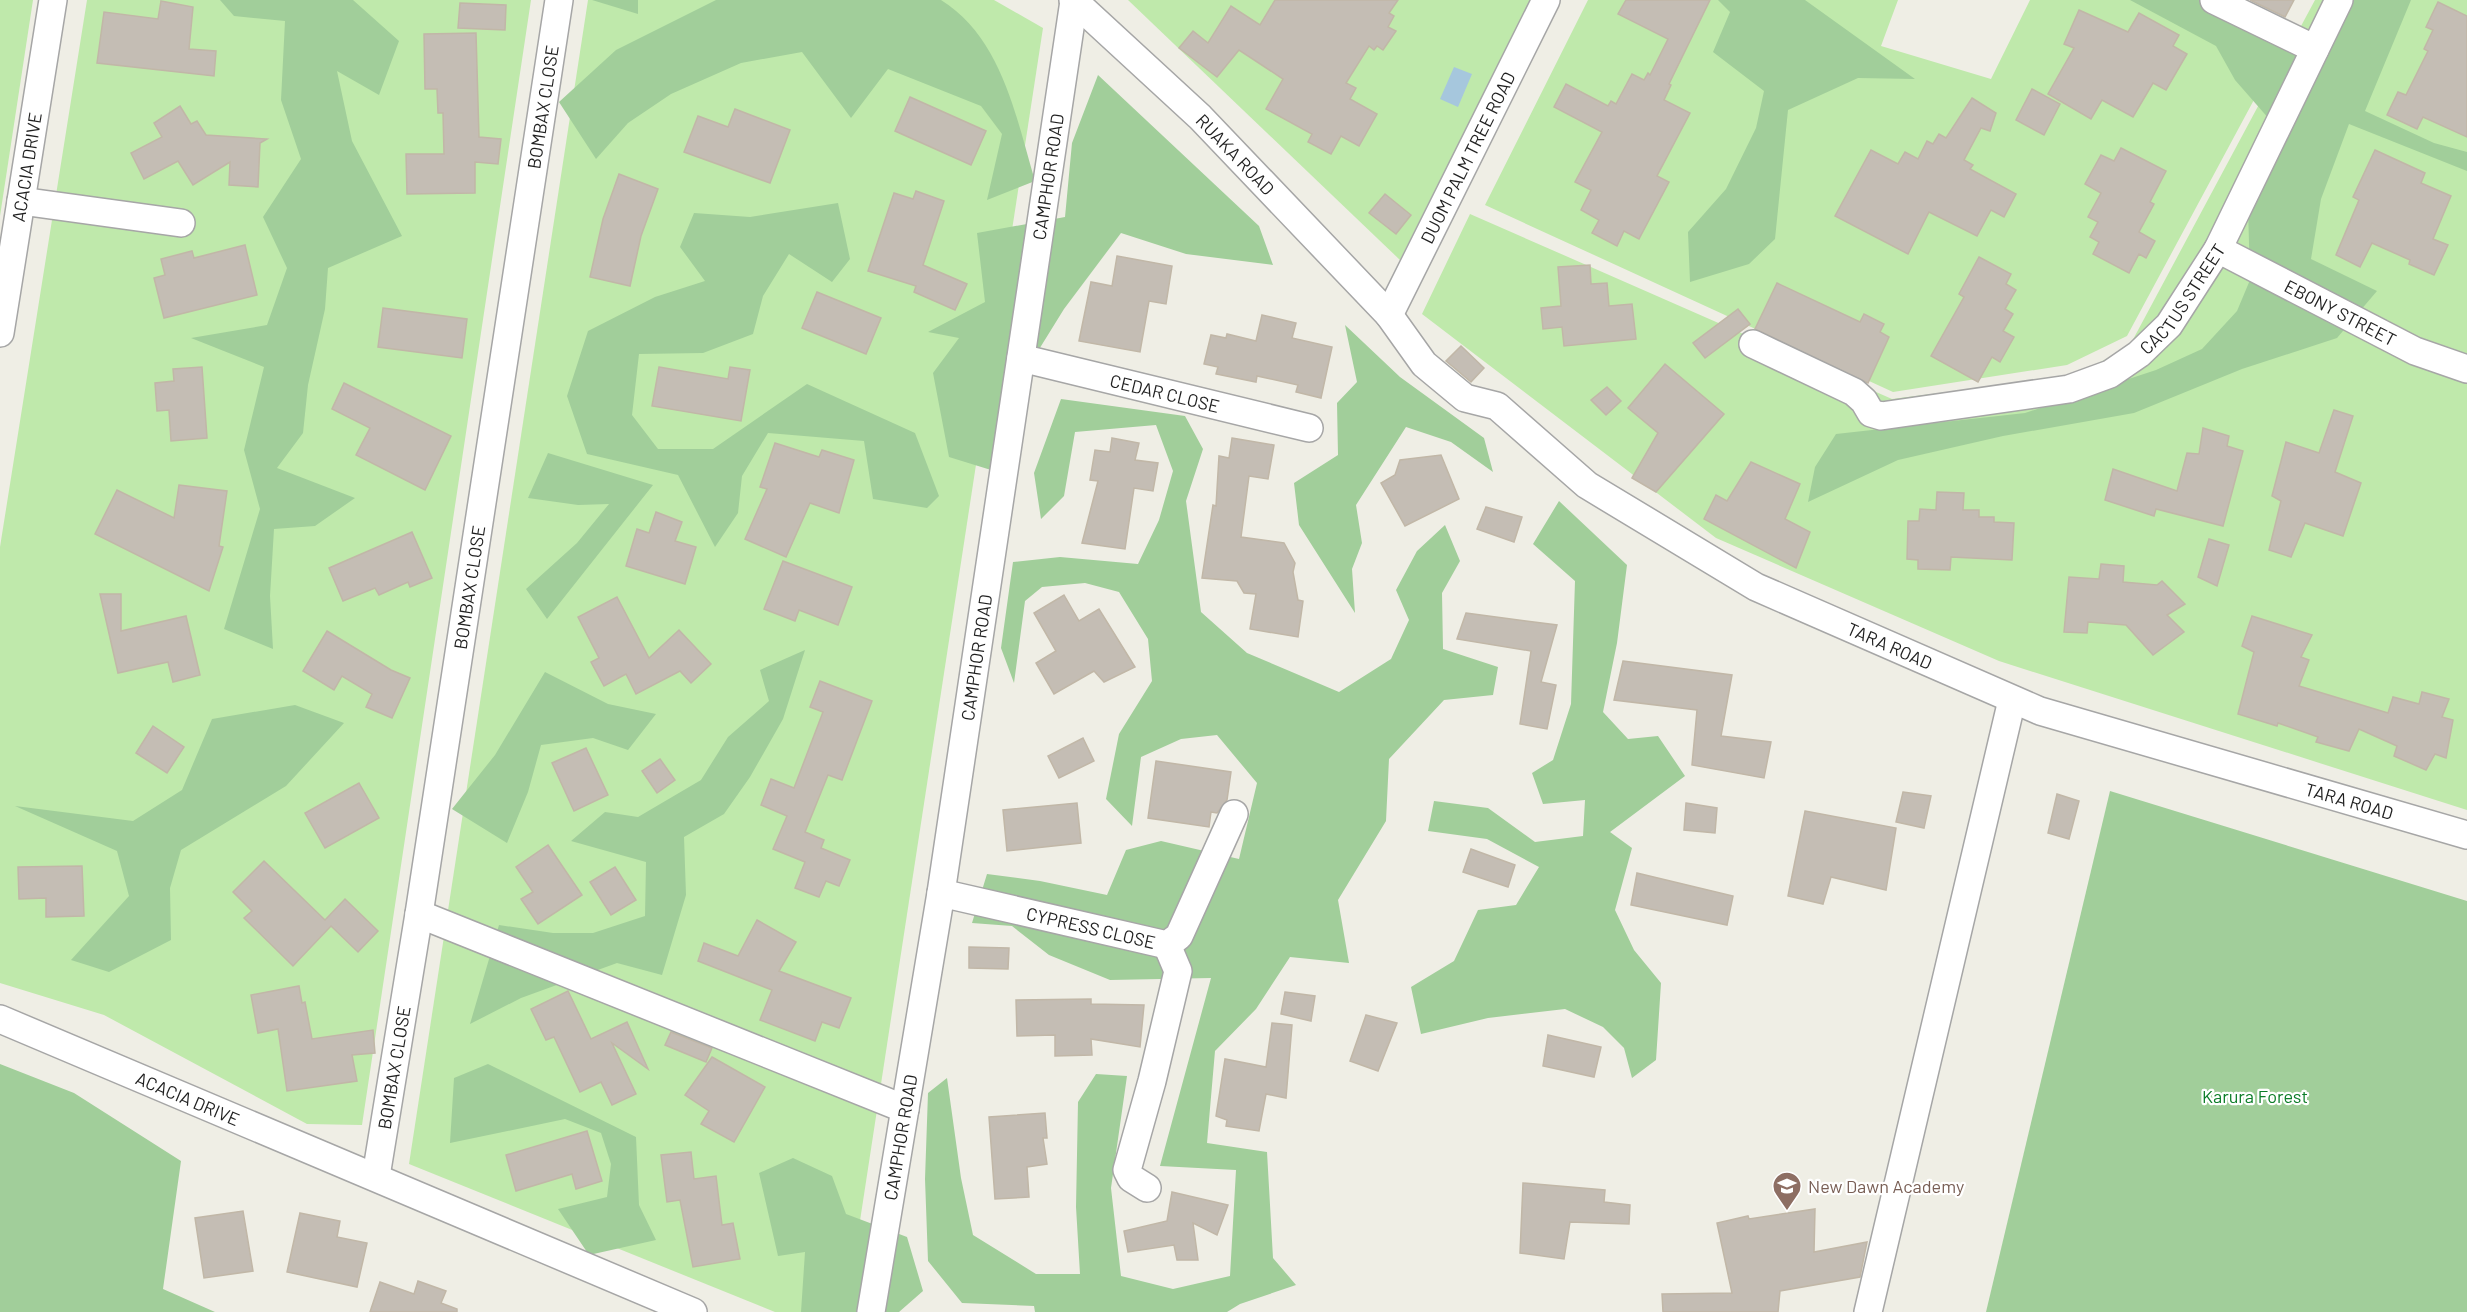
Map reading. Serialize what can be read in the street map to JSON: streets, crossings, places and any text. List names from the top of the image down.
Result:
{
  "streets": {
    "street": [
      "BOMBAX CLOSE",
      "RUAKA ROAD",
      "DUOM PALM TREE ROAD",
      "ACACIA DRIVE",
      "CAMPHOR ROAD",
      "CACTUS STREET",
      "EBONY STREET",
      "CEDAR CLOSE",
      "TARA ROAD",
      "CYPRESS CLOSE"
    ]
  },
  "crossings": [
    ["BOMBAX CLOSE", "ACACIA DRIVE"],
    ["RUAKA ROAD", "DUOM PALM TREE ROAD"],
    ["RUAKA ROAD", "CAMPHOR ROAD"],
    ["RUAKA ROAD", "TARA ROAD"],
    ["DUOM PALM TREE ROAD", "TARA ROAD"],
    ["CAMPHOR ROAD", "CEDAR CLOSE"],
    ["CAMPHOR ROAD", "CYPRESS CLOSE"],
    ["CACTUS STREET", "EBONY STREET"]
  ],
  "parks": ["Karura Forest"],
  "places": {
    "school or university": ["New Dawn Academy"]
  }
}
